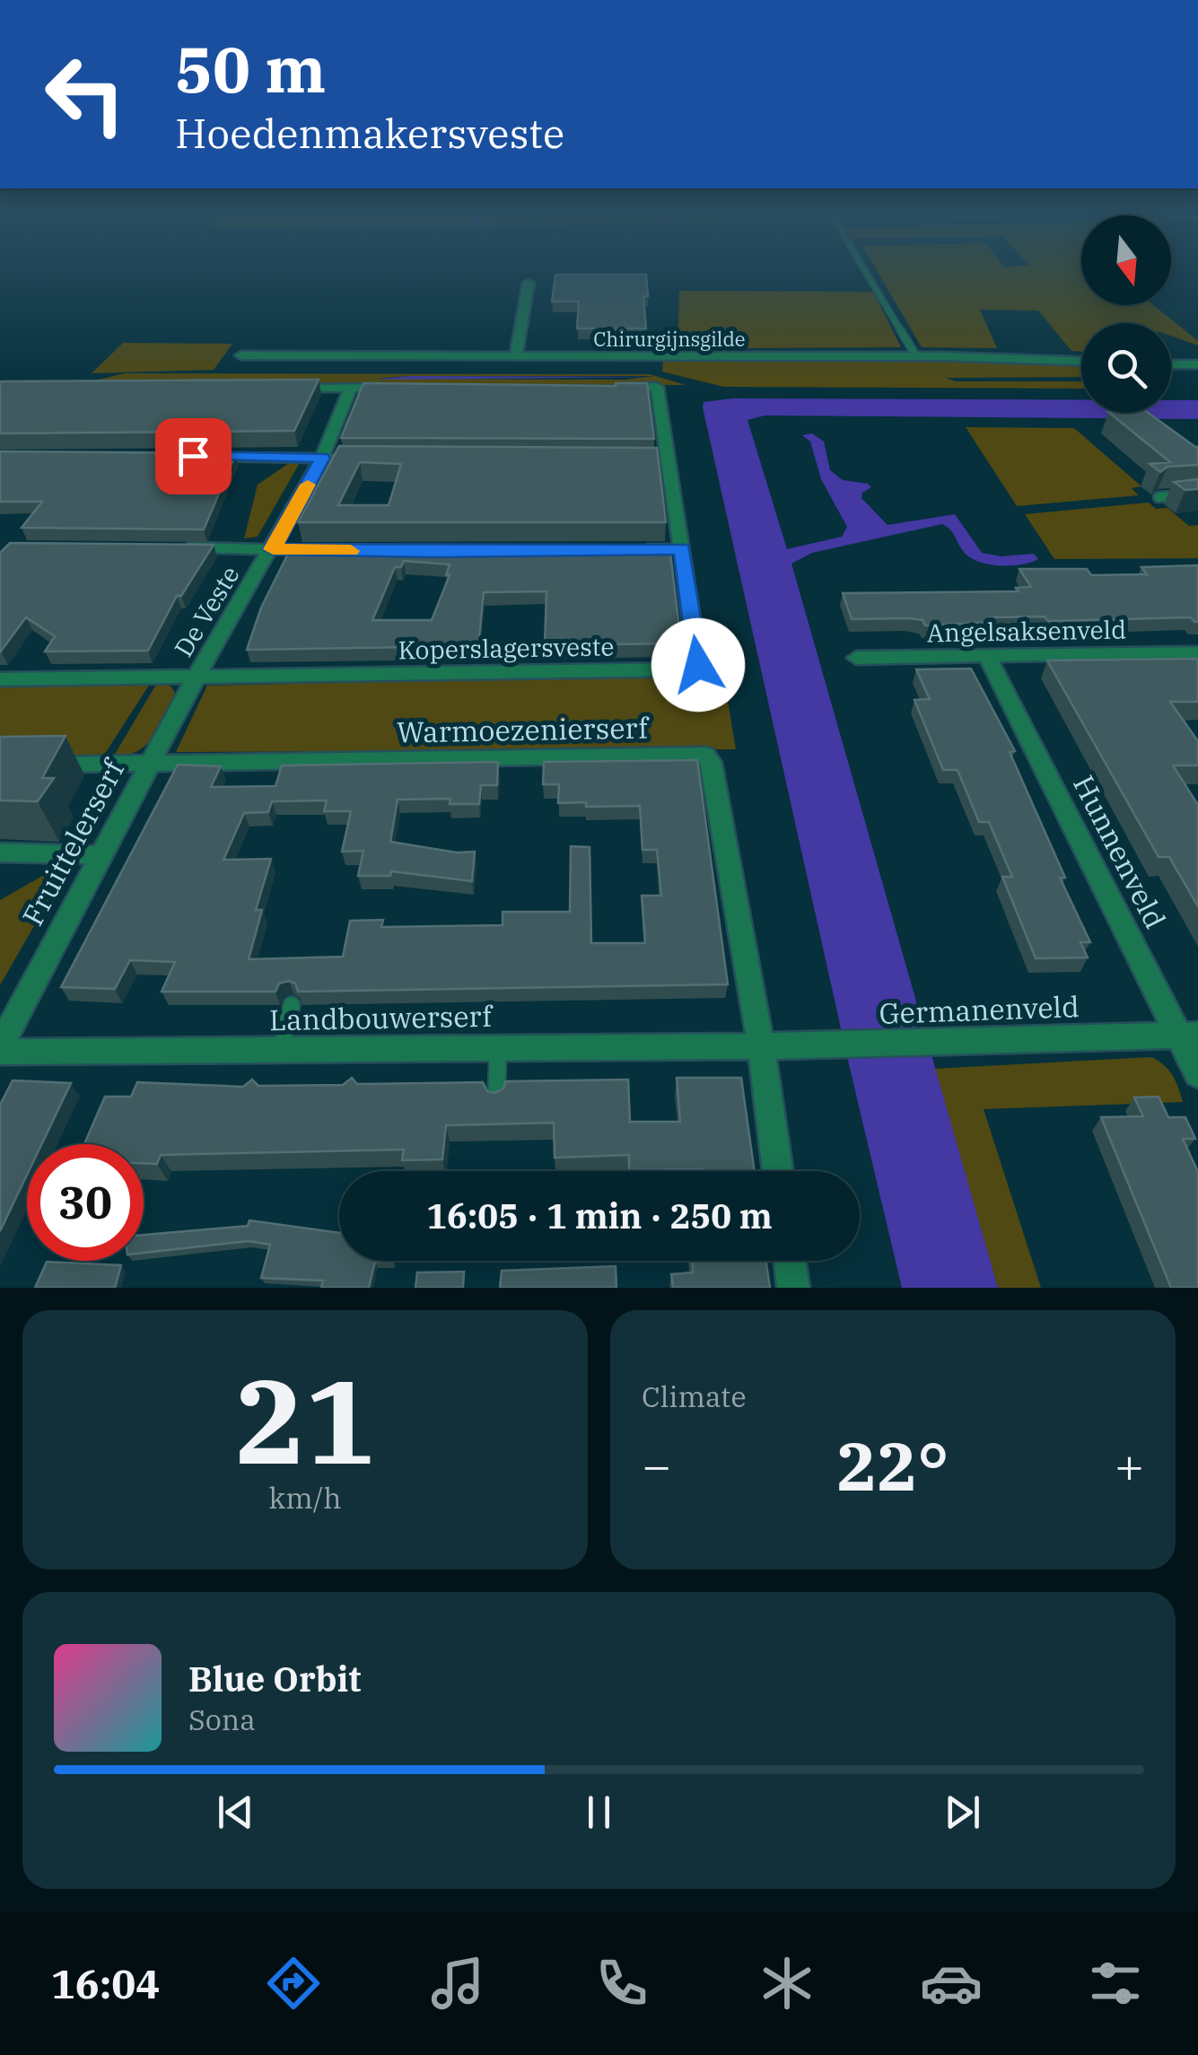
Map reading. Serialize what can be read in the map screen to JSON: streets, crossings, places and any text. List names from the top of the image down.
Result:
{
  "streets": {
    "street": [
      "Chirurgijnsgilde",
      "De Veste",
      "Angelsaksenveld",
      "Koperslagersveste",
      "Warmoezenierserf",
      "Fruittelerserf",
      "Hunnenveld",
      "Germanenveld",
      "Landbouwerserf"
    ]
  },
  "crossings": [
    ["De Veste", "Koperslagersveste"],
    ["De Veste", "Warmoezenierserf"],
    ["De Veste", "Fruittelerserf"],
    ["Angelsaksenveld", "Hunnenveld"],
    ["Warmoezenierserf", "Fruittelerserf"],
    ["Warmoezenierserf", "Germanenveld"],
    ["Warmoezenierserf", "Landbouwerserf"],
    ["Fruittelerserf", "Landbouwerserf"],
    ["Hunnenveld", "Germanenveld"],
    ["Germanenveld", "Landbouwerserf"]
  ],
  "north": "bottom",
  "page": {
    "turn": ["50 m", "Hoedenmakersveste"],
    "limit": "30",
    "trip": "16:05 · 1 min · 250 m",
    "tile": [
      ["21", "km/h"],
      "Climate"
    ],
    "heat": ["−", "22°", "+"],
    "song": ["Blue Orbit", "Sona"],
    "tabs": "16:04"
  }
}
